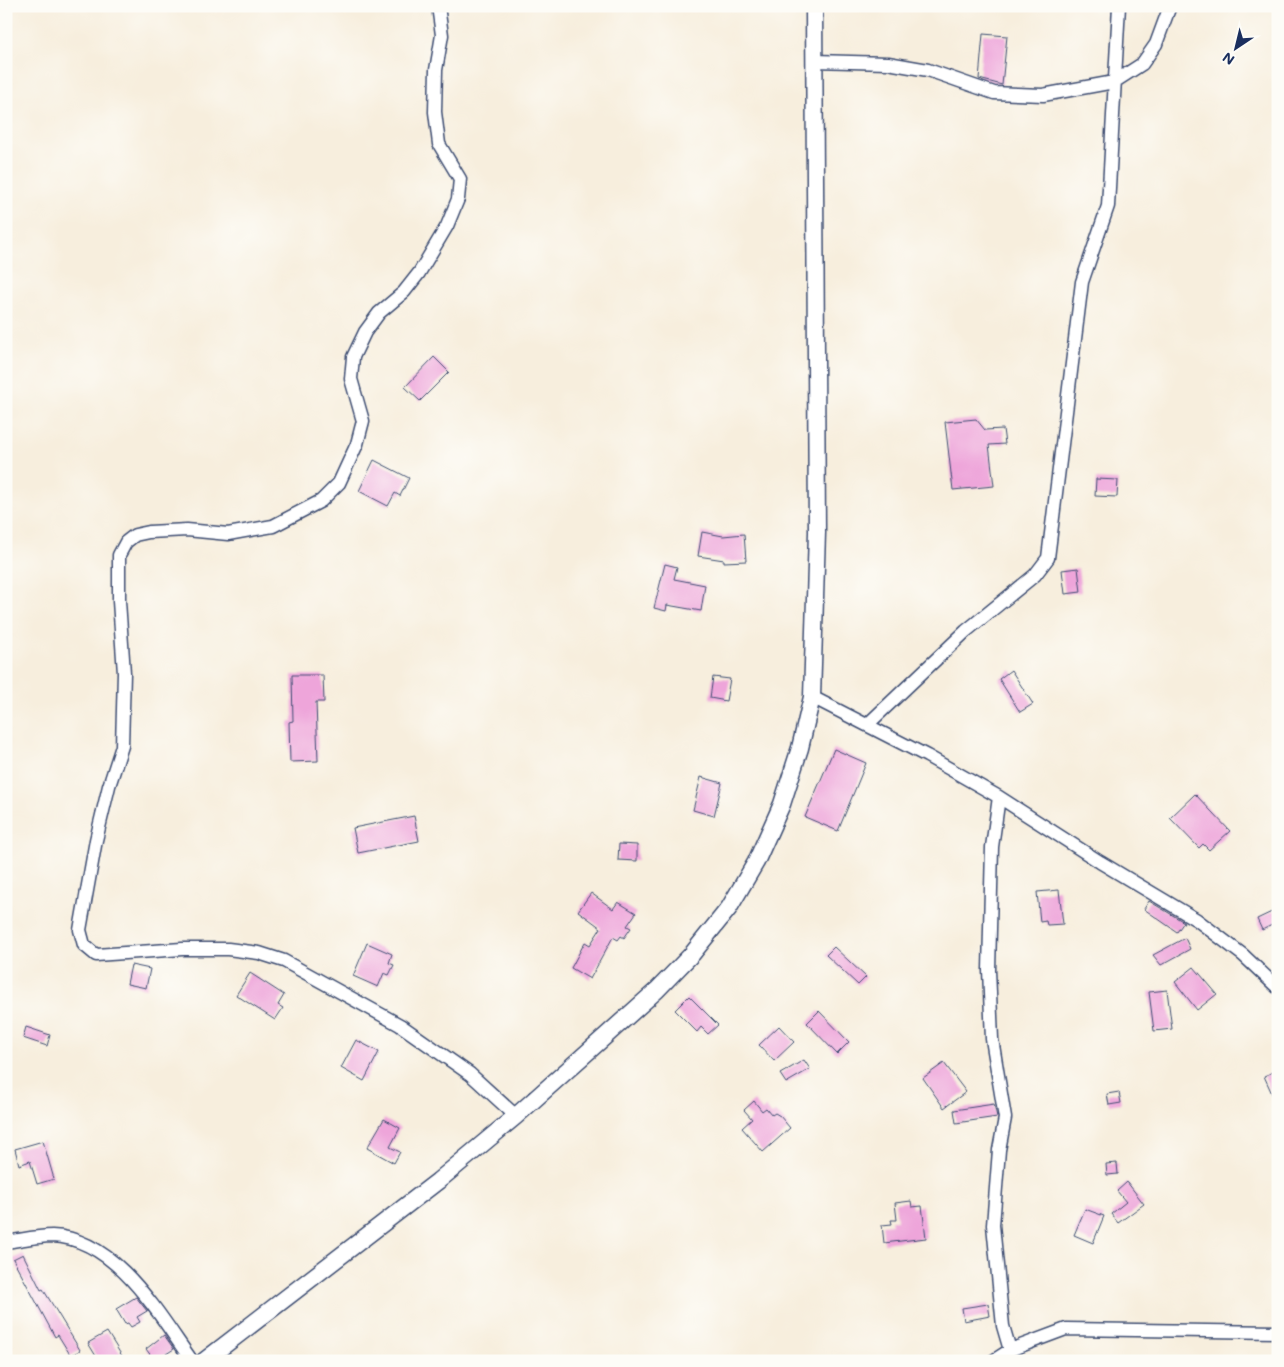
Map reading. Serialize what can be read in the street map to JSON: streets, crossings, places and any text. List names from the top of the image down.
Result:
{
  "north": "bottom left"
}
